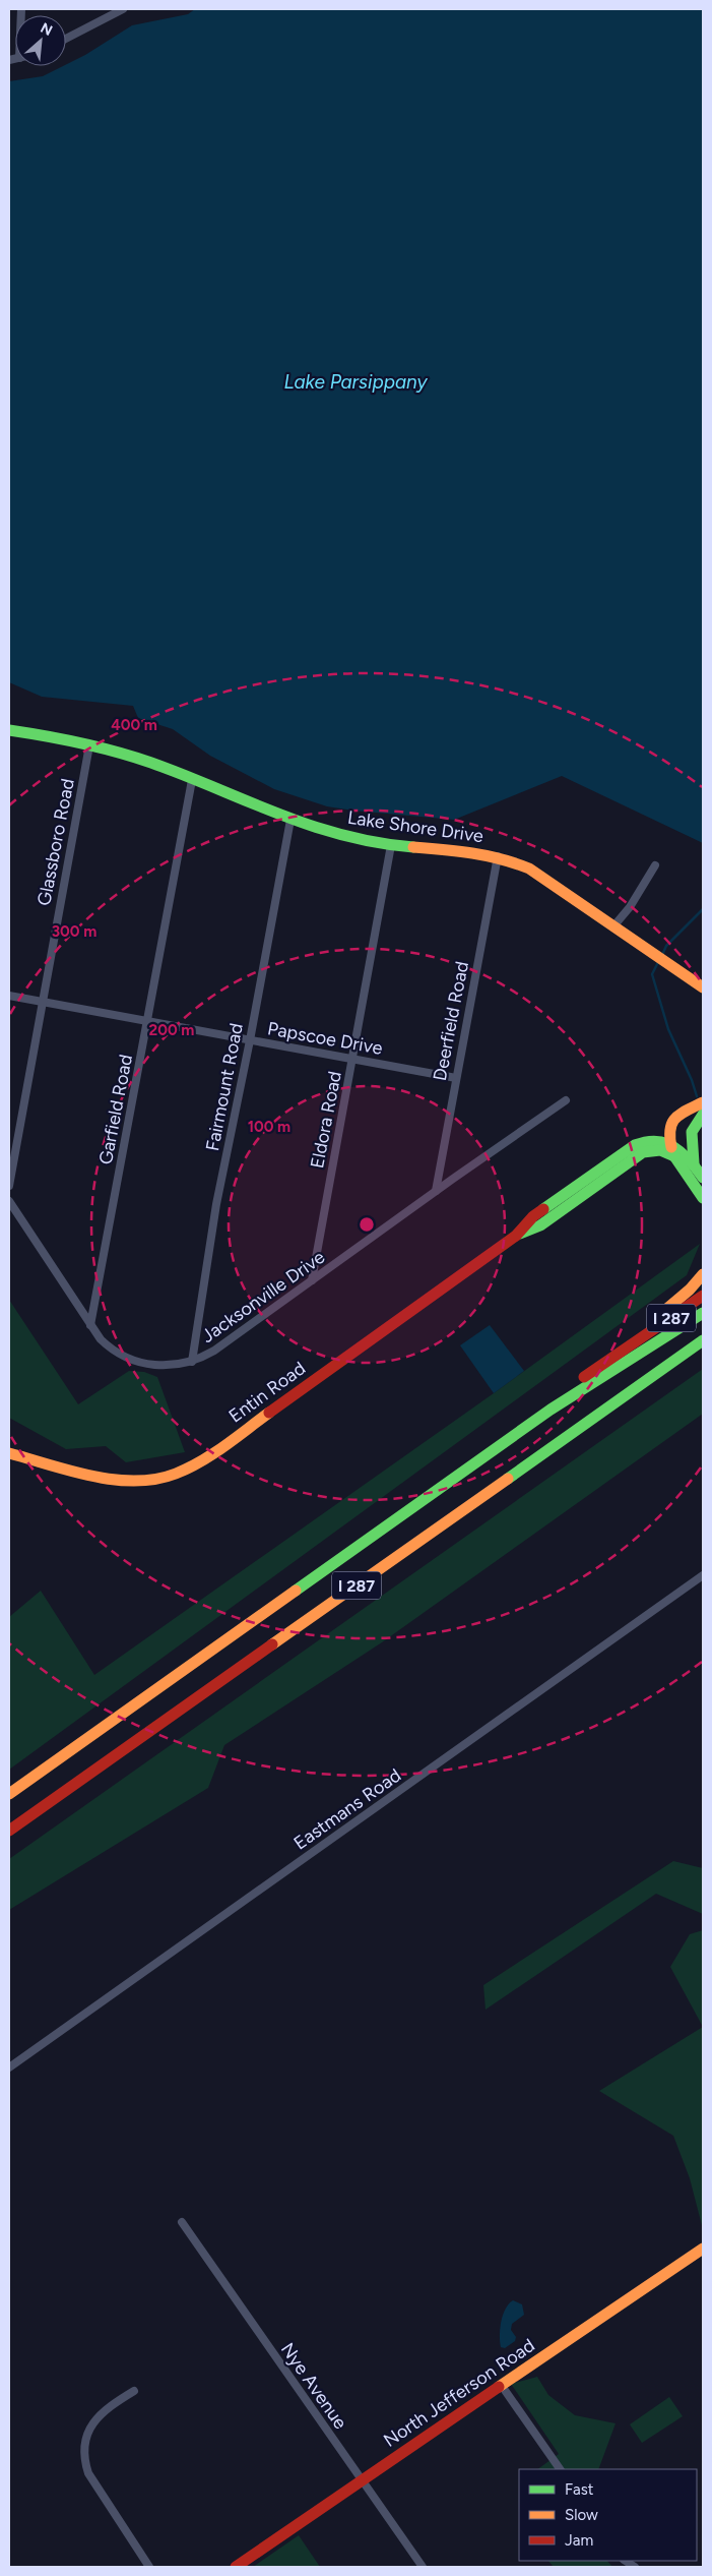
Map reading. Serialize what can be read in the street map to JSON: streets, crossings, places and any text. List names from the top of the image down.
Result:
{
  "streets": {
    "main road": [
      "Lake Shore Drive",
      "I 287",
      "Entin Road",
      "North Jefferson Road"
    ],
    "street": [
      "Glassboro Road",
      "Deerfield Road",
      "Papscoe Drive",
      "Fairmount Road",
      "Garfield Road",
      "Eldora Road",
      "Jacksonville Drive",
      "Eastmans Road",
      "Nye Avenue"
    ]
  },
  "crossings": [
    ["Lake Shore Drive", "Glassboro Road"],
    ["Lake Shore Drive", "Deerfield Road"],
    ["Lake Shore Drive", "Fairmount Road"],
    ["Lake Shore Drive", "Garfield Road"],
    ["Lake Shore Drive", "Eldora Road"],
    ["Glassboro Road", "Papscoe Drive"],
    ["Deerfield Road", "Papscoe Drive"],
    ["Deerfield Road", "Jacksonville Drive"],
    ["Papscoe Drive", "Fairmount Road"],
    ["Papscoe Drive", "Garfield Road"],
    ["Papscoe Drive", "Eldora Road"],
    ["Fairmount Road", "Jacksonville Drive"],
    ["Garfield Road", "Jacksonville Drive"],
    ["Eldora Road", "Jacksonville Drive"],
    ["Nye Avenue", "North Jefferson Road"]
  ],
  "water": ["Lake Parsippany"],
  "legend": ["Fast", "Slow", "Jam"],
  "north": "top right",
  "rings": [
    "400 m",
    "300 m",
    "200 m",
    "100 m"
  ]
}
